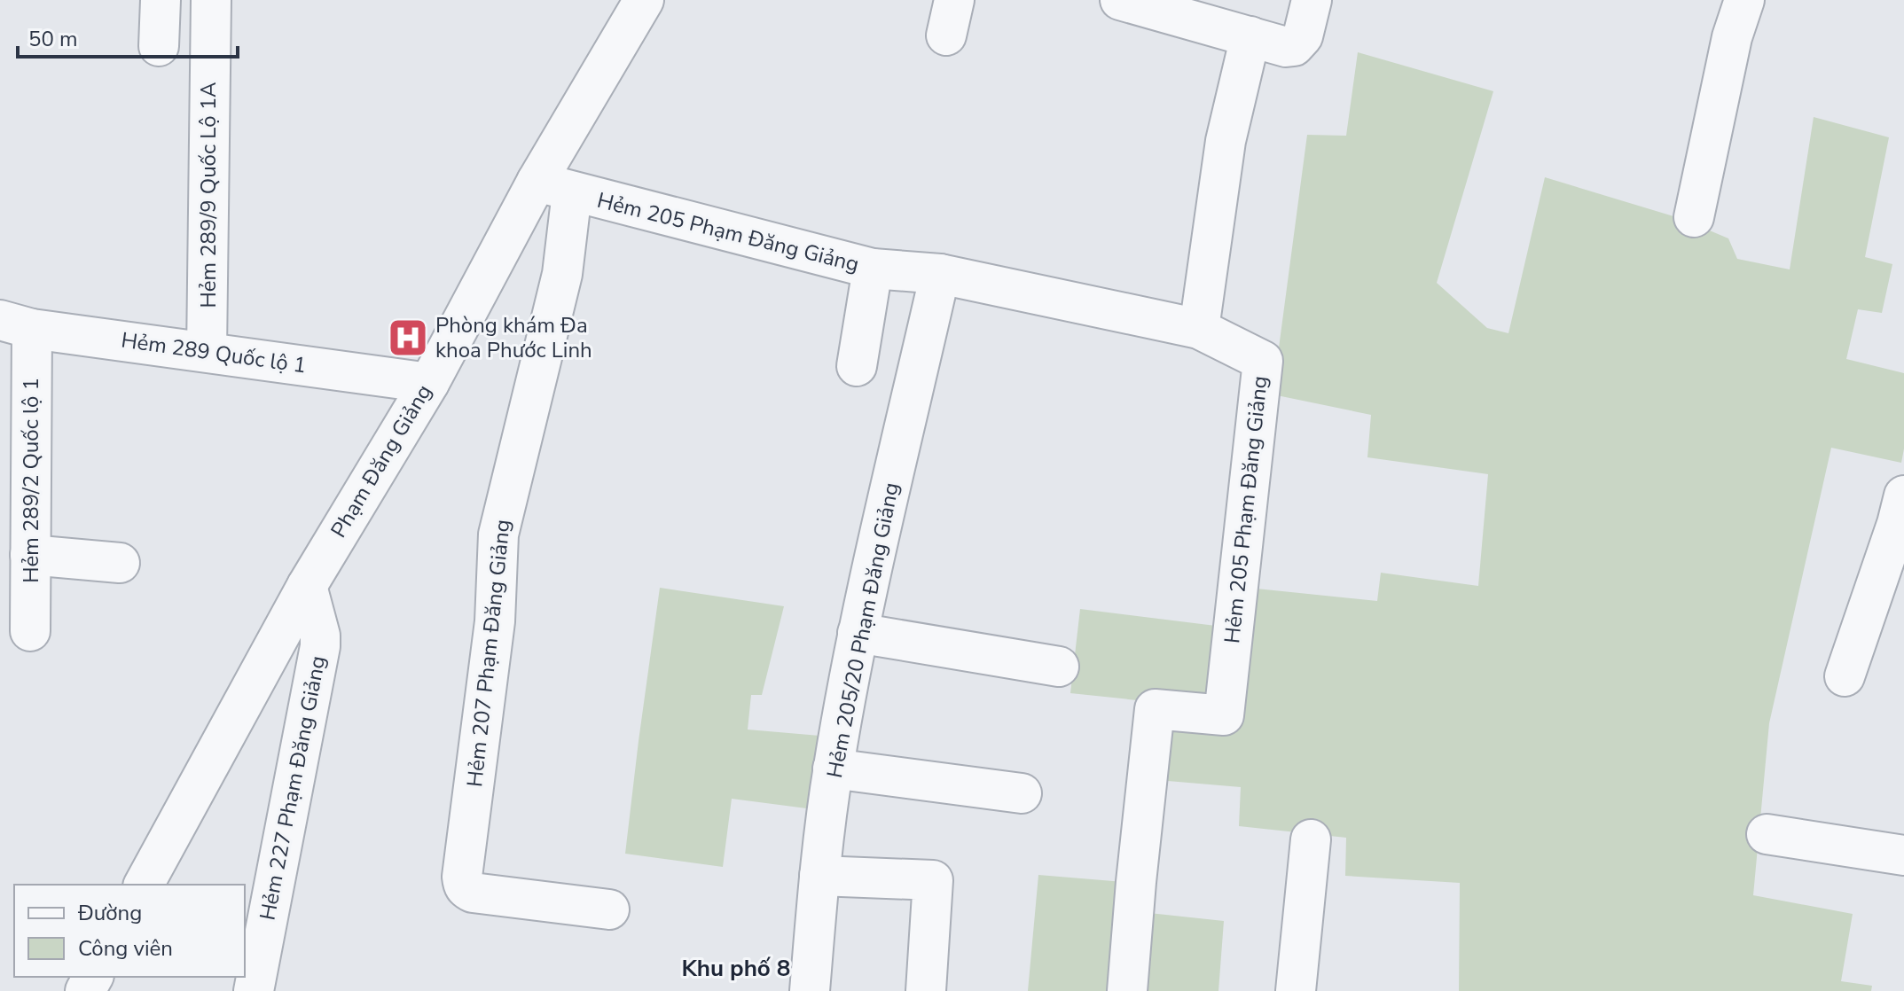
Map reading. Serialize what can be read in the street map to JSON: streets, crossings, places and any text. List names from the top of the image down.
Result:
{
  "streets": {
    "street": [
      "Hẻm 289/9 Quốc Lộ 1A",
      "Hẻm 205 Phạm Đăng Giảng",
      "Hẻm 289 Quốc lộ 1",
      "Phạm Đăng Giảng",
      "Hẻm 289/2 Quốc lộ 1",
      "Hẻm 205/20 Phạm Đăng Giảng",
      "Hẻm 207 Phạm Đăng Giảng",
      "Hẻm 227 Phạm Đăng Giảng"
    ]
  },
  "crossings": [
    ["Hẻm 289/9 Quốc Lộ 1A", "Hẻm 289 Quốc lộ 1"],
    ["Hẻm 205 Phạm Đăng Giảng", "Phạm Đăng Giảng"],
    ["Hẻm 205 Phạm Đăng Giảng", "Hẻm 205/20 Phạm Đăng Giảng"],
    ["Hẻm 205 Phạm Đăng Giảng", "Hẻm 207 Phạm Đăng Giảng"],
    ["Hẻm 289 Quốc lộ 1", "Phạm Đăng Giảng"],
    ["Hẻm 289 Quốc lộ 1", "Hẻm 289/2 Quốc lộ 1"],
    ["Phạm Đăng Giảng", "Hẻm 207 Phạm Đăng Giảng"],
    ["Phạm Đăng Giảng", "Hẻm 227 Phạm Đăng Giảng"]
  ],
  "districts": ["Khu phố 8"],
  "places": {
    "hospital": ["Phòng khám Đa khoa Phước Linh"]
  },
  "legend": ["Đường", "Công viên"],
  "scale_bar": "50 m"
}
